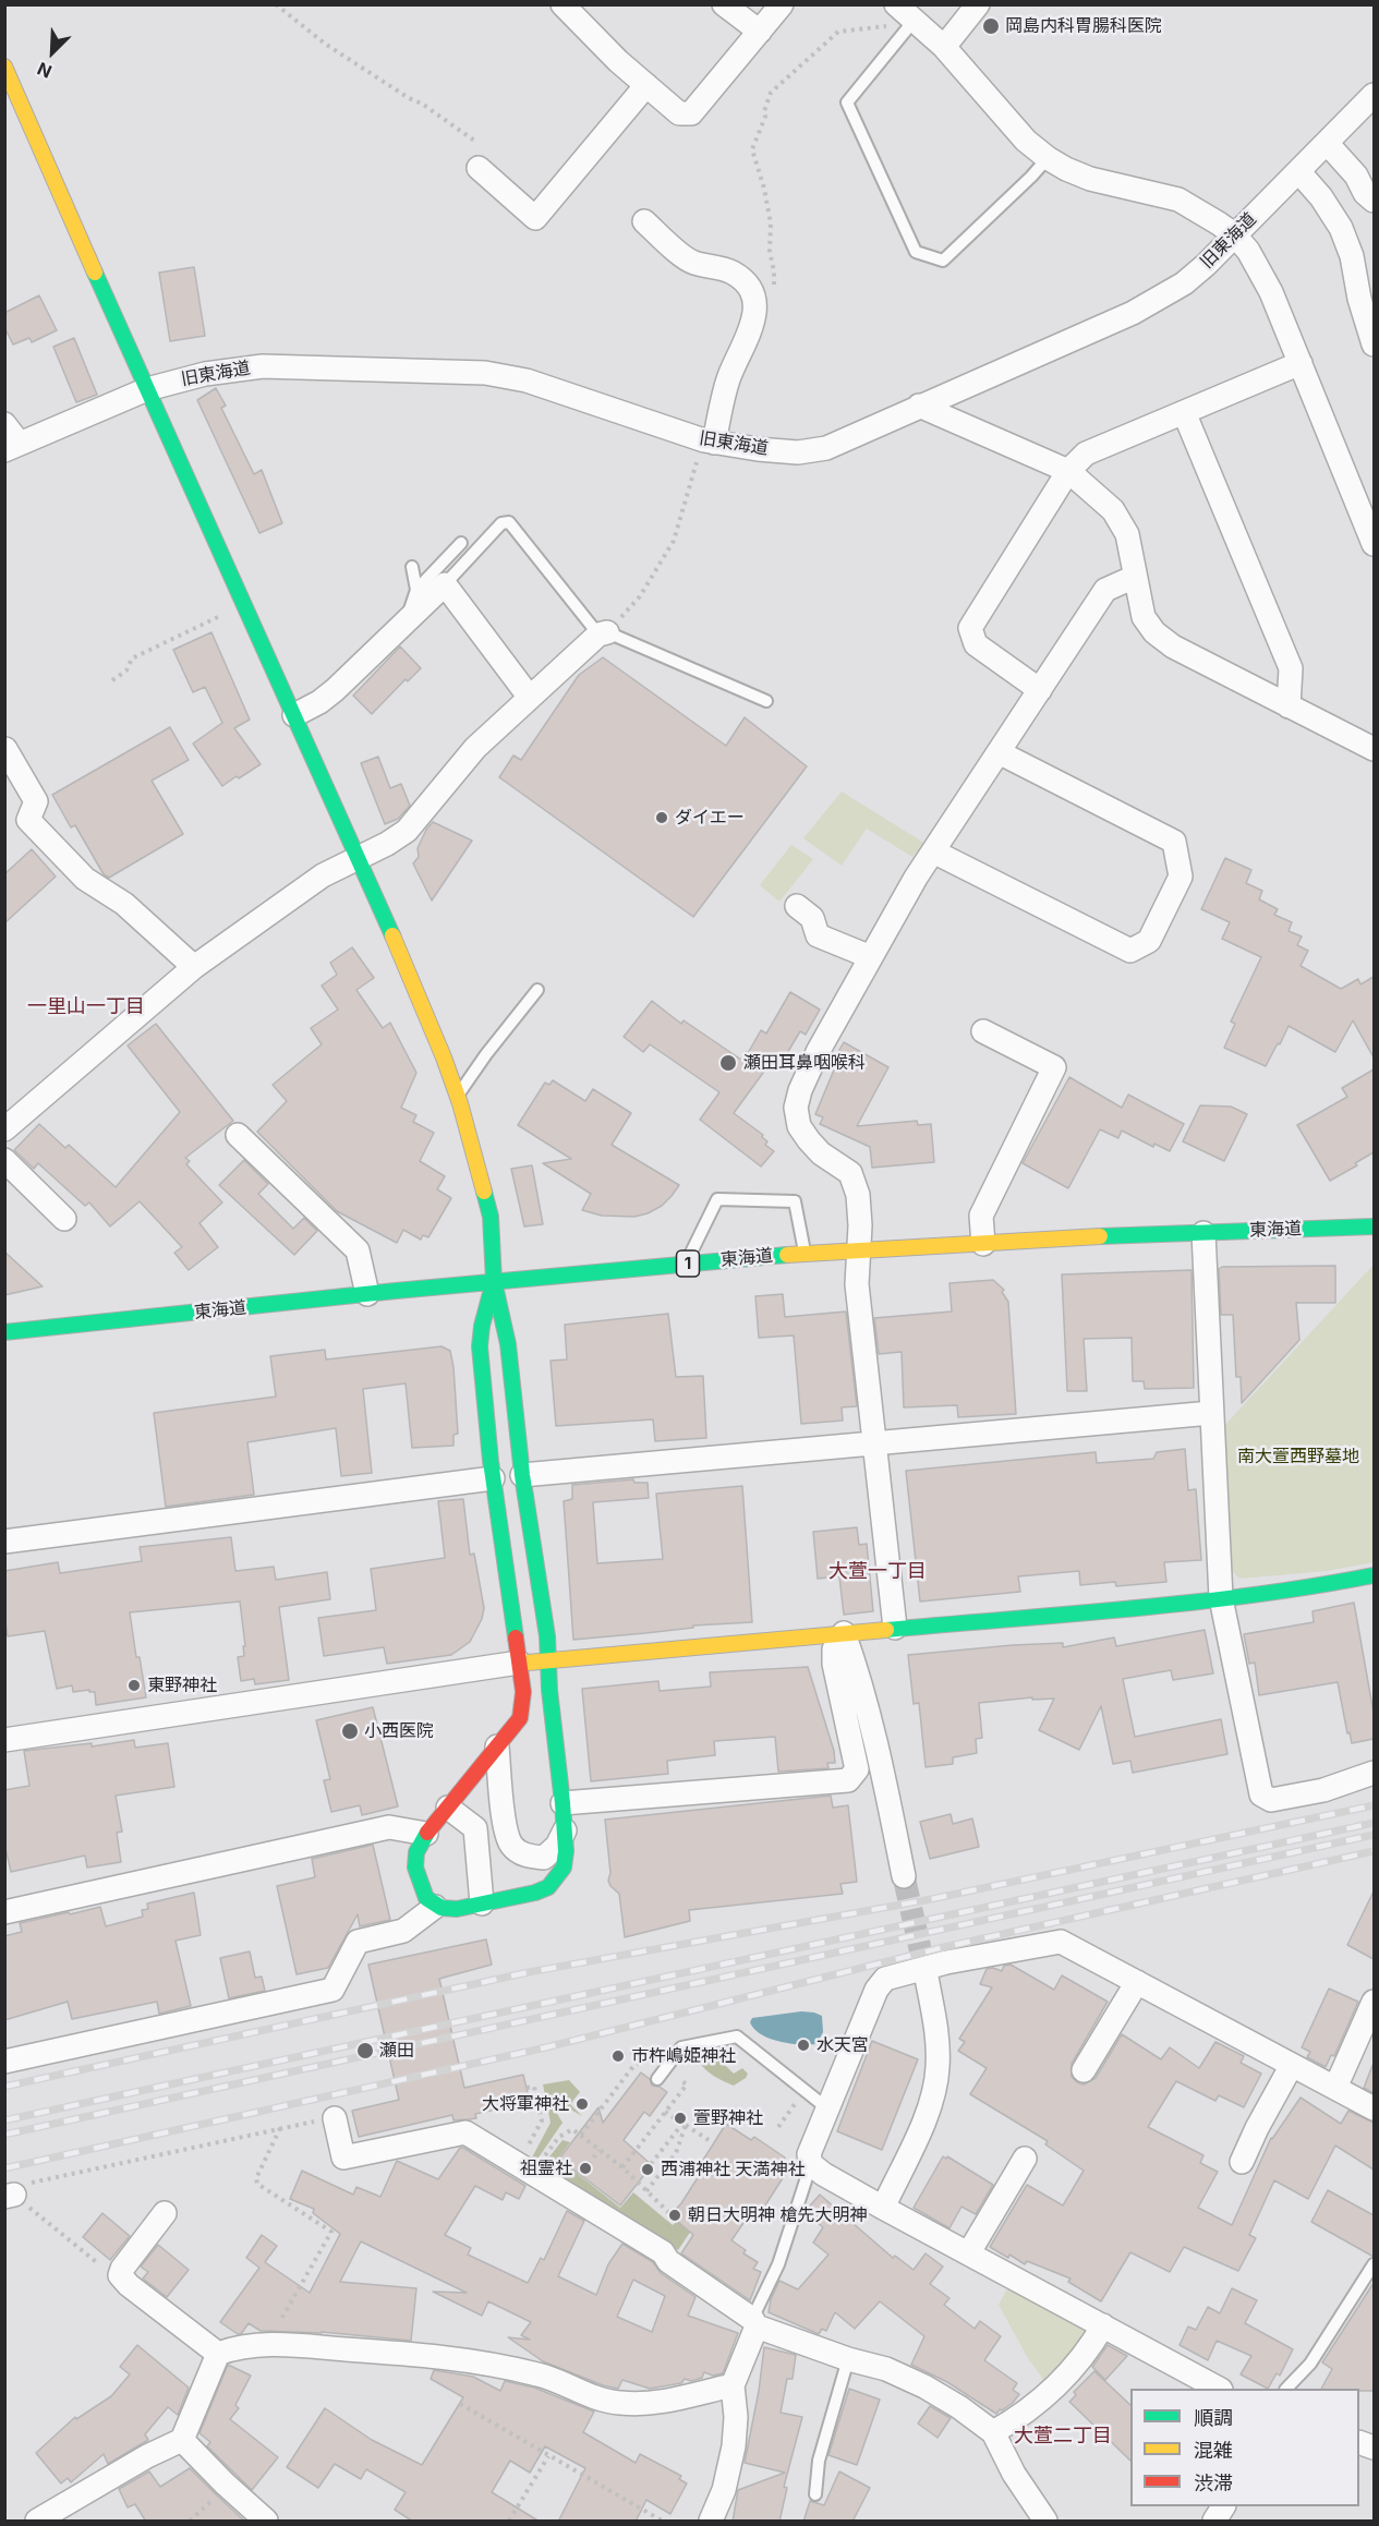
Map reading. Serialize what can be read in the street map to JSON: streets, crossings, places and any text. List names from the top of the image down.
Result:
{
  "streets": {
    "main road": ["東海道", "1"],
    "street": ["旧東海道"]
  },
  "districts": ["一里山一丁目", "大萱一丁目", "大萱二丁目"],
  "parks": ["南大萱西野墓地"],
  "places": [
    "岡島内科胃腸科医院",
    "ダイエー",
    "瀬田耳鼻咽喉科",
    "東野神社",
    "小西医院",
    "水天宮",
    "瀬田",
    "市杵嶋姫神社",
    "大将軍神社",
    "萱野神社",
    "祖霊社",
    "西浦神社 天満神社",
    "朝日大明神 槍先大明神"
  ],
  "legend": ["順調", "混雑", "渋滞"],
  "north": "bottom left"
}
